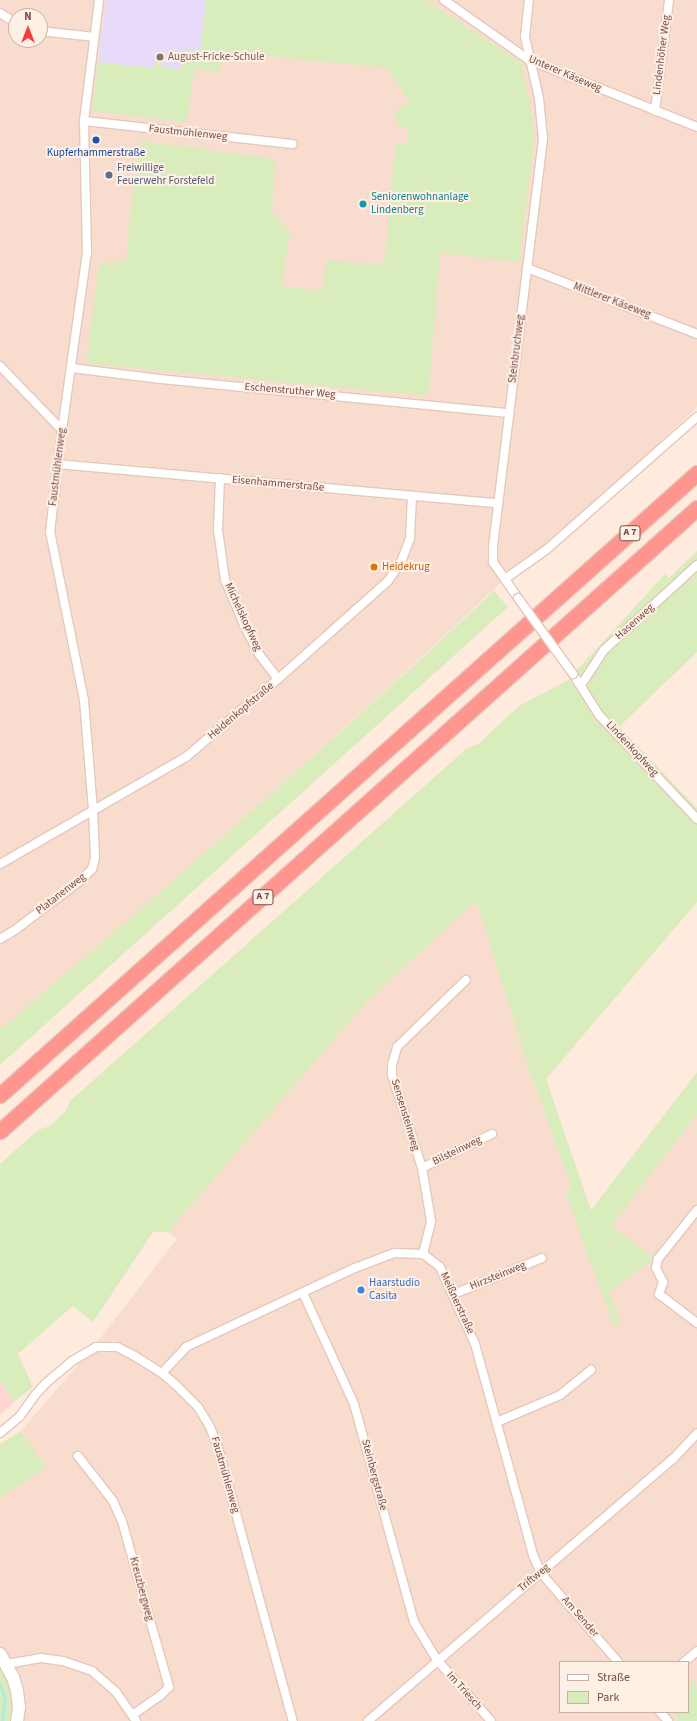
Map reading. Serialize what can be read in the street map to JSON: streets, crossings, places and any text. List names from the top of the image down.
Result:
{
  "streets": {
    "highway": ["A 7"],
    "street": [
      "Lindenhöher Weg",
      "Unterer Käseweg",
      "Faustmühlenweg",
      "Mittlerer Käseweg",
      "Steinbruchweg",
      "Eschenstruther Weg",
      "Eisenhammerstraße",
      "Michelskopfweg",
      "Hasenweg",
      "Heidenkopfstraße",
      "Lindenkopfweg",
      "Platanenweg",
      "Sensensteinweg",
      "Bilsteinweg",
      "Hirzsteinweg",
      "Meißnerstraße",
      "Steinbergstraße",
      "Triftweg",
      "Kreuzbergweg",
      "Am Sender",
      "Im Triesch"
    ]
  },
  "crossings": [
    ["Lindenhöher Weg", "Unterer Käseweg"],
    ["Unterer Käseweg", "Steinbruchweg"],
    ["Faustmühlenweg", "Eschenstruther Weg"],
    ["Faustmühlenweg", "Eisenhammerstraße"],
    ["Faustmühlenweg", "Heidenkopfstraße"],
    ["Faustmühlenweg", "Platanenweg"],
    ["Mittlerer Käseweg", "Steinbruchweg"],
    ["Steinbruchweg", "Eschenstruther Weg"],
    ["Steinbruchweg", "Eisenhammerstraße"],
    ["Steinbruchweg", "Lindenkopfweg"],
    ["Eisenhammerstraße", "Michelskopfweg"],
    ["Eisenhammerstraße", "Heidenkopfstraße"],
    ["Michelskopfweg", "Heidenkopfstraße"],
    ["Hasenweg", "Lindenkopfweg"],
    ["Heidenkopfstraße", "Platanenweg"],
    ["Sensensteinweg", "Bilsteinweg"],
    ["Sensensteinweg", "Meißnerstraße"],
    ["Hirzsteinweg", "Meißnerstraße"],
    ["Meißnerstraße", "Triftweg"],
    ["Meißnerstraße", "Am Sender"],
    ["Steinbergstraße", "Triftweg"],
    ["Steinbergstraße", "Im Triesch"],
    ["Triftweg", "Am Sender"],
    ["Triftweg", "Im Triesch"]
  ],
  "places": [
    "August-Fricke-Schule",
    "Kupferhammerstraße",
    "Freiwillige Feuerwehr Forstefeld",
    "Seniorenwohnanlage Lindenberg",
    "Heidekrug",
    "Haarstudio Casita"
  ],
  "legend": ["Straße", "Park"],
  "north": "top"
}
